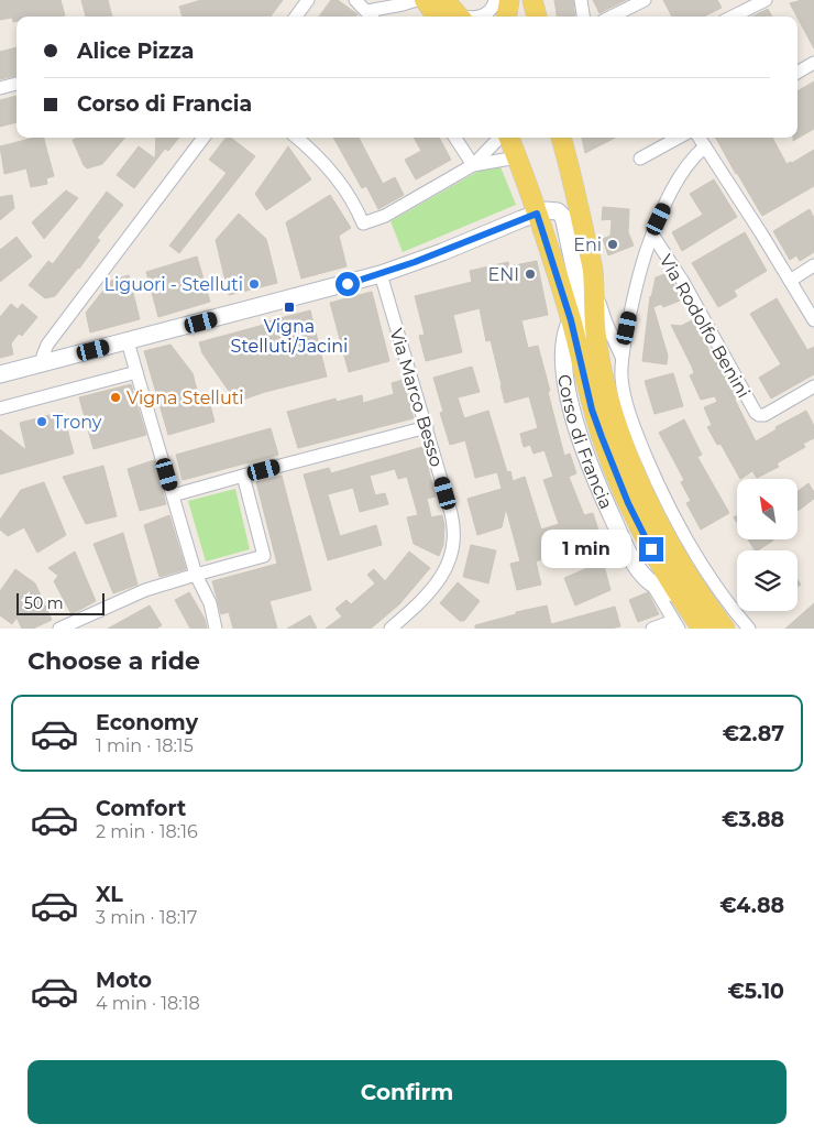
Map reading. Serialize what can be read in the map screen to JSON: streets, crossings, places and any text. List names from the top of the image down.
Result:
{
  "streets": {
    "main road": ["Corso di Francia"],
    "street": ["Via Rodolfo Benini", "Via Marco Besso"]
  },
  "places": {
    "other": [
      "Eni",
      "ENI",
      "Liguori - Stelluti",
      "Vigna Stelluti",
      "Trony"
    ],
    "transit": ["Vigna Stelluti/Jacini"]
  },
  "scale_bar": "50 m",
  "north": "top left",
  "page": {
    "banner": ["Alice Pizza", "Corso di Francia"],
    "bubble": "1 min",
    "scale": "50 m",
    "heading": "Choose a ride",
    "list": [
      {
        "name": "Economy",
        "note": "1 min · 18:15",
        "value": "€2.87"
      },
      {
        "name": "Comfort",
        "note": "2 min · 18:16",
        "value": "€3.88"
      },
      {
        "name": "XL",
        "note": "3 min · 18:17",
        "value": "€4.88"
      },
      {
        "name": "Moto",
        "note": "4 min · 18:18",
        "value": "€5.10"
      }
    ],
    "buttons": "Confirm"
  }
}
